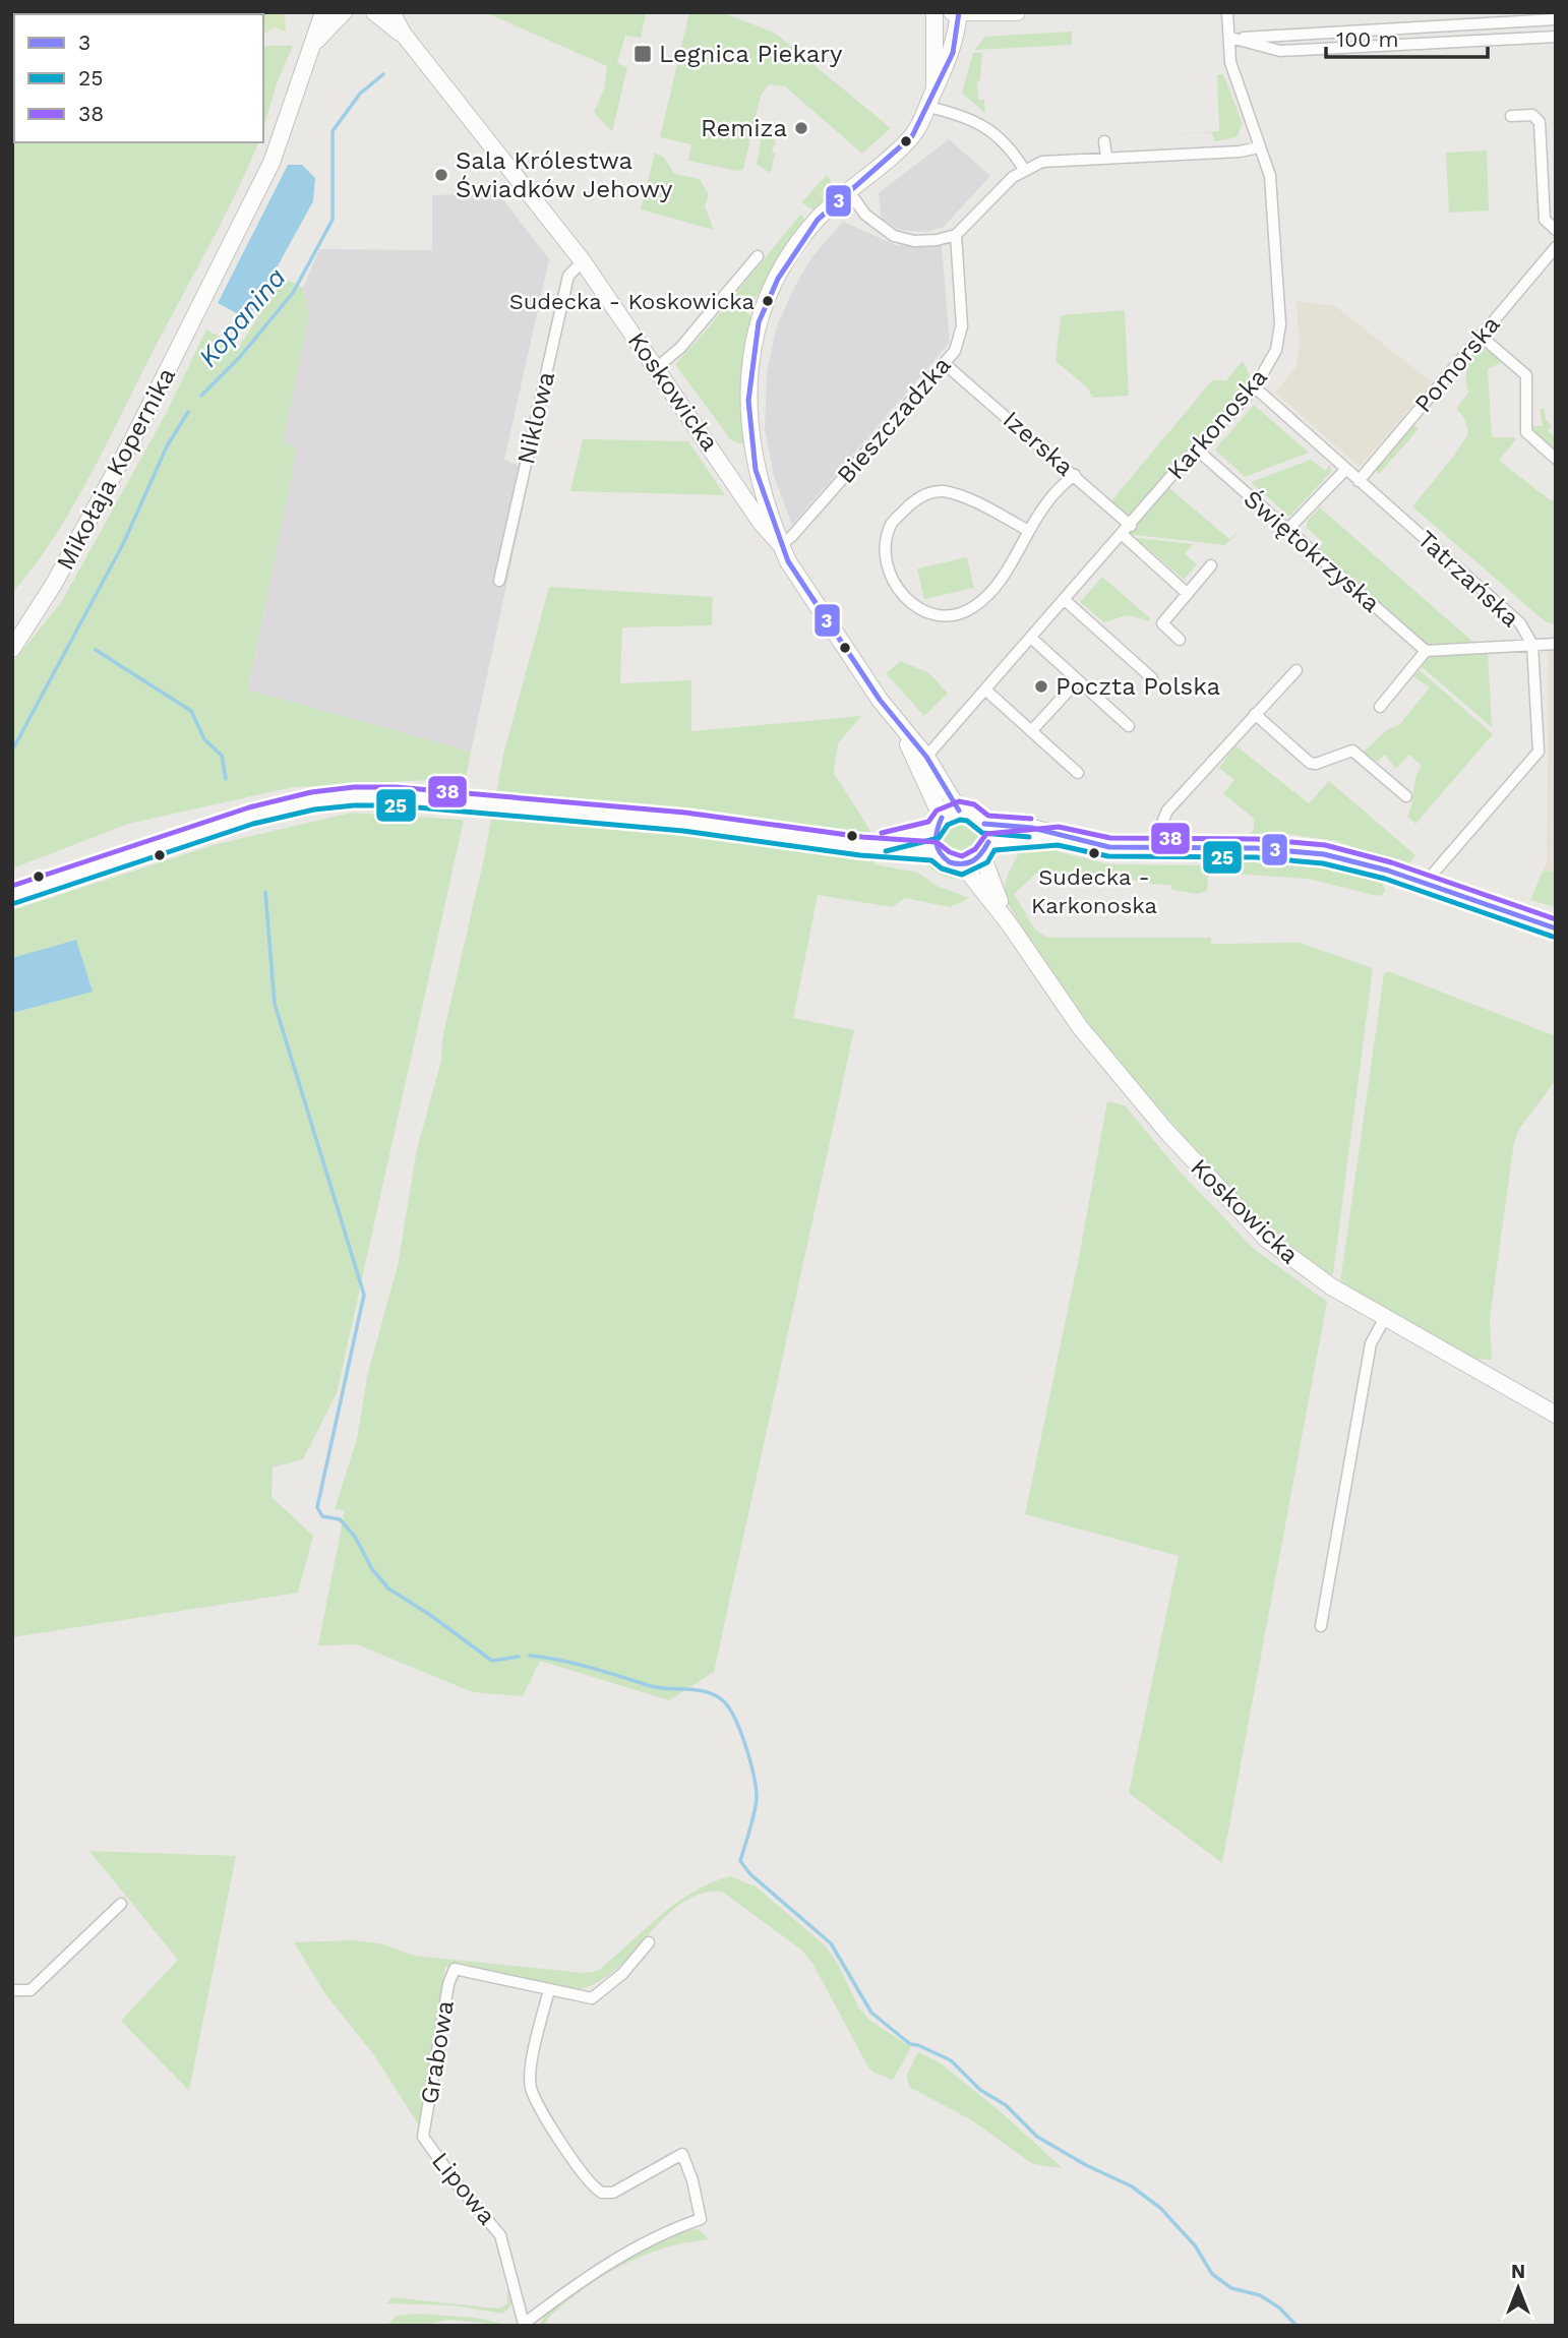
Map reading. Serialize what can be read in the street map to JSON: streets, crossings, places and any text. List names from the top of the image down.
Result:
{
  "streets": {
    "street": [
      "Pomorska",
      "Koskowicka",
      "Niklowa",
      "Bieszczadzka",
      "Karkonoska",
      "Izerska",
      "Mikołaja Kopernika",
      "Świętokrzyska",
      "Tatrzańska",
      "Grabowa",
      "Lipowa"
    ]
  },
  "crossings": [
    ["Pomorska", "Tatrzańska"],
    ["Koskowicka", "Niklowa"],
    ["Koskowicka", "Bieszczadzka"],
    ["Koskowicka", "Karkonoska"],
    ["Bieszczadzka", "Izerska"],
    ["Karkonoska", "Izerska"],
    ["Karkonoska", "Świętokrzyska"],
    ["Karkonoska", "Tatrzańska"],
    ["Grabowa", "Lipowa"]
  ],
  "water": ["Kopanina"],
  "places": {
    "transit": ["Legnica Piekary"],
    "other": [
      "Remiza",
      "Sala Królestwa Świadków Jehowy",
      "Sudecka - Koskowicka",
      "Poczta Polska",
      "Sudecka - Karkonoska"
    ]
  },
  "lines": ["transit line 3", "transit line 38", "transit line 25"],
  "legend": ["3", "25", "38"],
  "scale_bar": "100 m",
  "north": "top"
}
